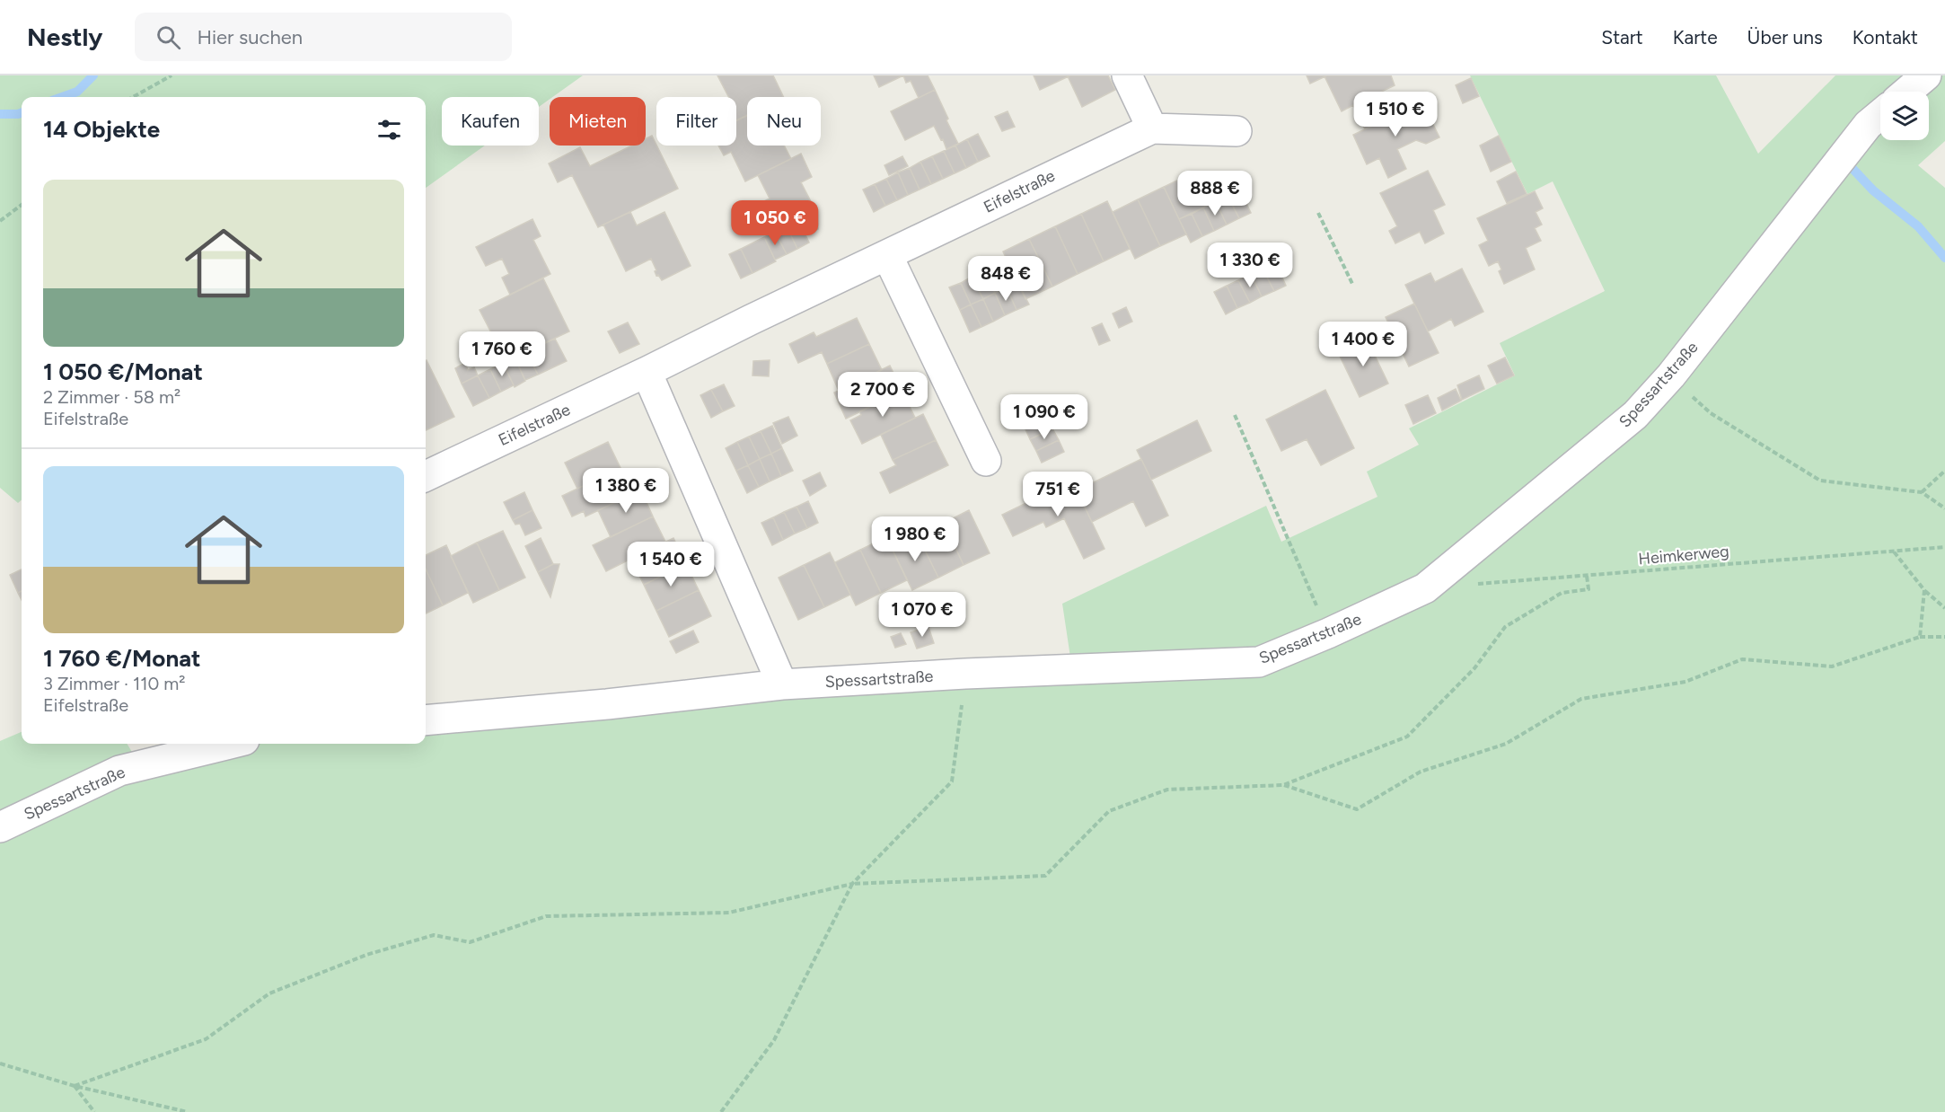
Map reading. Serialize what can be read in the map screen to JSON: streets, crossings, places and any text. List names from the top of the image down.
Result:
{
  "streets": {
    "street": ["Eifelstraße", "Spessartstraße"],
    "path": ["Heimkerweg"]
  },
  "page": {
    "header": "Nestly",
    "search": "Hier suchen",
    "nav": [
      "Start",
      "Karte",
      "Über uns",
      "Kontakt"
    ],
    "price": [
      "1 510 €",
      "888 €",
      "1 050 €",
      "1 330 €",
      "848 €",
      "1 400 €",
      "1 760 €",
      "2 700 €",
      "1 090 €",
      "1 380 €",
      "751 €",
      "1 980 €",
      "1 540 €",
      "1 070 €"
    ],
    "chip": [
      "Kaufen",
      "Mieten",
      "Filter",
      "Neu"
    ],
    "heading": "14 Objekte",
    "list": [
      {
        "name": "1 050 €/Monat",
        "note": "2 Zimmer · 58 m² · Eifelstraße"
      },
      {
        "name": "1 760 €/Monat",
        "note": "3 Zimmer · 110 m² · Eifelstraße"
      }
    ]
  }
}
